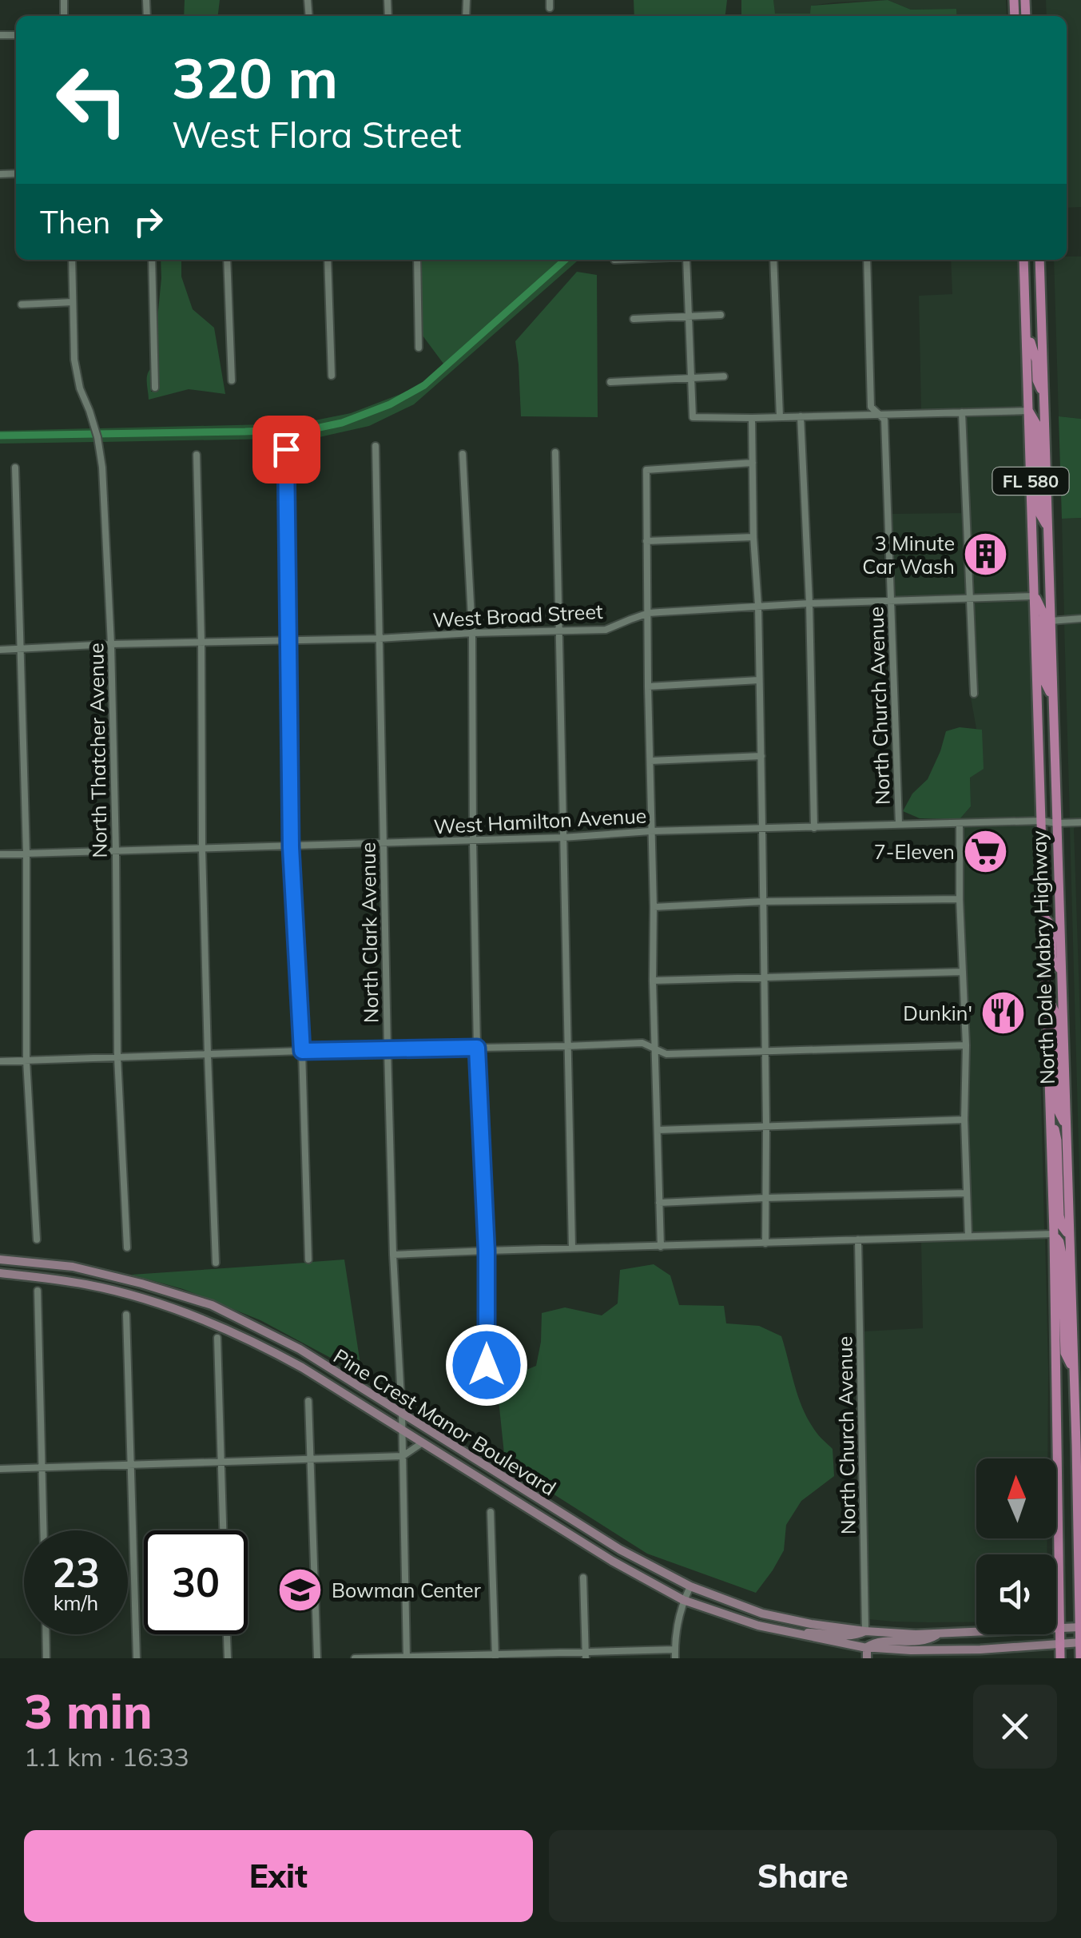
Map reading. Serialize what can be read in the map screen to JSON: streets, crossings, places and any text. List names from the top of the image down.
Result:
{
  "streets": {
    "main road": ["FL 580", "North Dale Mabry Highway", "Pine Crest Manor Boulevard"],
    "street": [
      "West Broad Street",
      "North Church Avenue",
      "North Thatcher Avenue",
      "West Hamilton Avenue",
      "North Clark Avenue"
    ]
  },
  "crossings": [
    ["West Broad Street", "North Church Avenue"],
    ["West Broad Street", "North Thatcher Avenue"],
    ["West Broad Street", "North Clark Avenue"],
    ["West Broad Street", "North Dale Mabry Highway"],
    ["North Church Avenue", "West Hamilton Avenue"],
    ["North Church Avenue", "Pine Crest Manor Boulevard"],
    ["North Thatcher Avenue", "West Hamilton Avenue"],
    ["West Hamilton Avenue", "North Clark Avenue"],
    ["West Hamilton Avenue", "North Dale Mabry Highway"],
    ["North Clark Avenue", "Pine Crest Manor Boulevard"],
    ["North Dale Mabry Highway", "Pine Crest Manor Boulevard"]
  ],
  "places": {
    "building": ["3 Minute Car Wash"],
    "supermarket": ["7-Eleven"],
    "restaurant": ["Dunkin'"],
    "school or university": ["Bowman Center"]
  },
  "north": "top",
  "page": {
    "turn": ["320 m", "West Flora Street"],
    "then": "Then",
    "speed": "23 km/h",
    "limit": "30",
    "heading": ["3 min", "1.1 km · 16:33"],
    "buttons": ["Exit", "Share"]
  }
}
